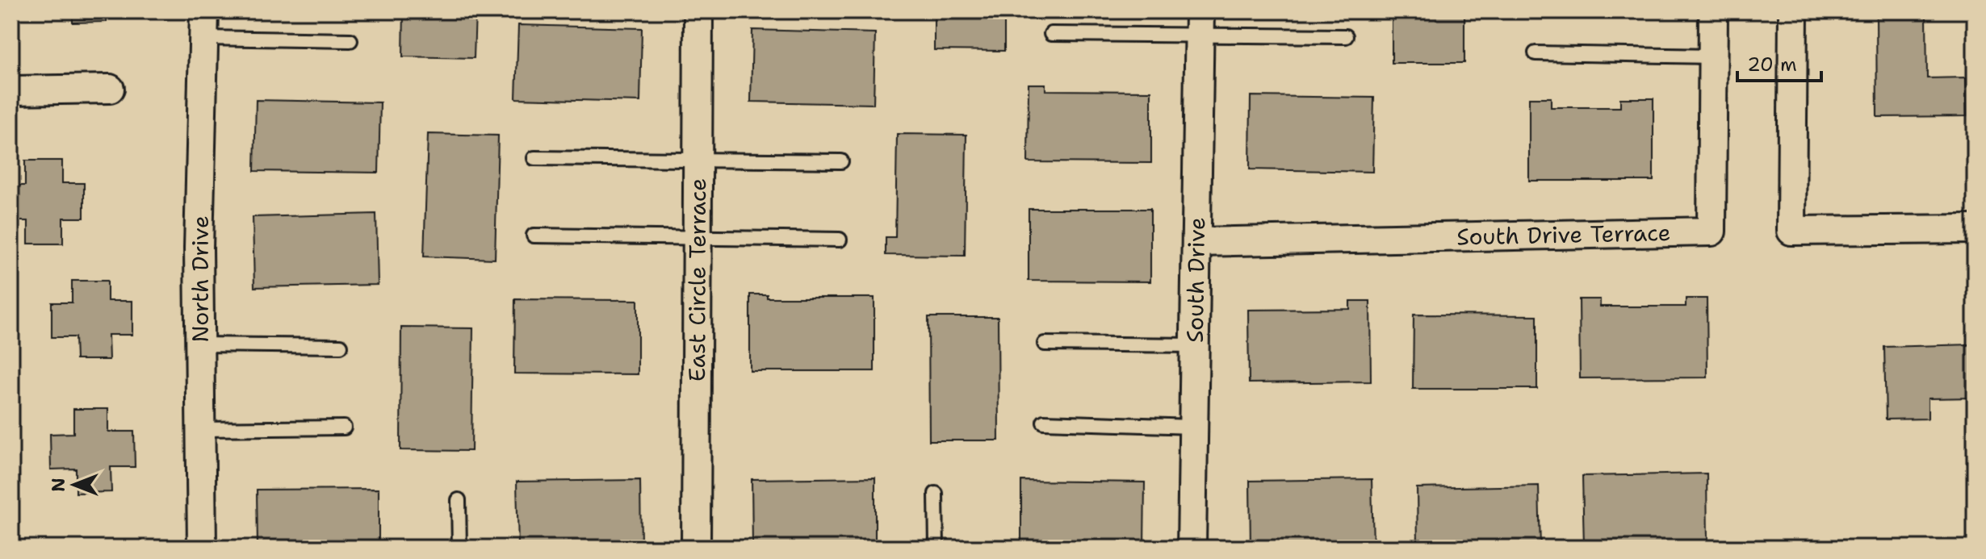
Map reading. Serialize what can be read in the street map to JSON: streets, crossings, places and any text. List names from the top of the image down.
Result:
{
  "streets": {
    "street": [
      "South Drive Terrace",
      "North Drive",
      "East Circle Terrace",
      "South Drive"
    ]
  },
  "crossings": [
    ["South Drive Terrace", "South Drive"]
  ],
  "scale_bar": "20 m",
  "north": "left"
}
